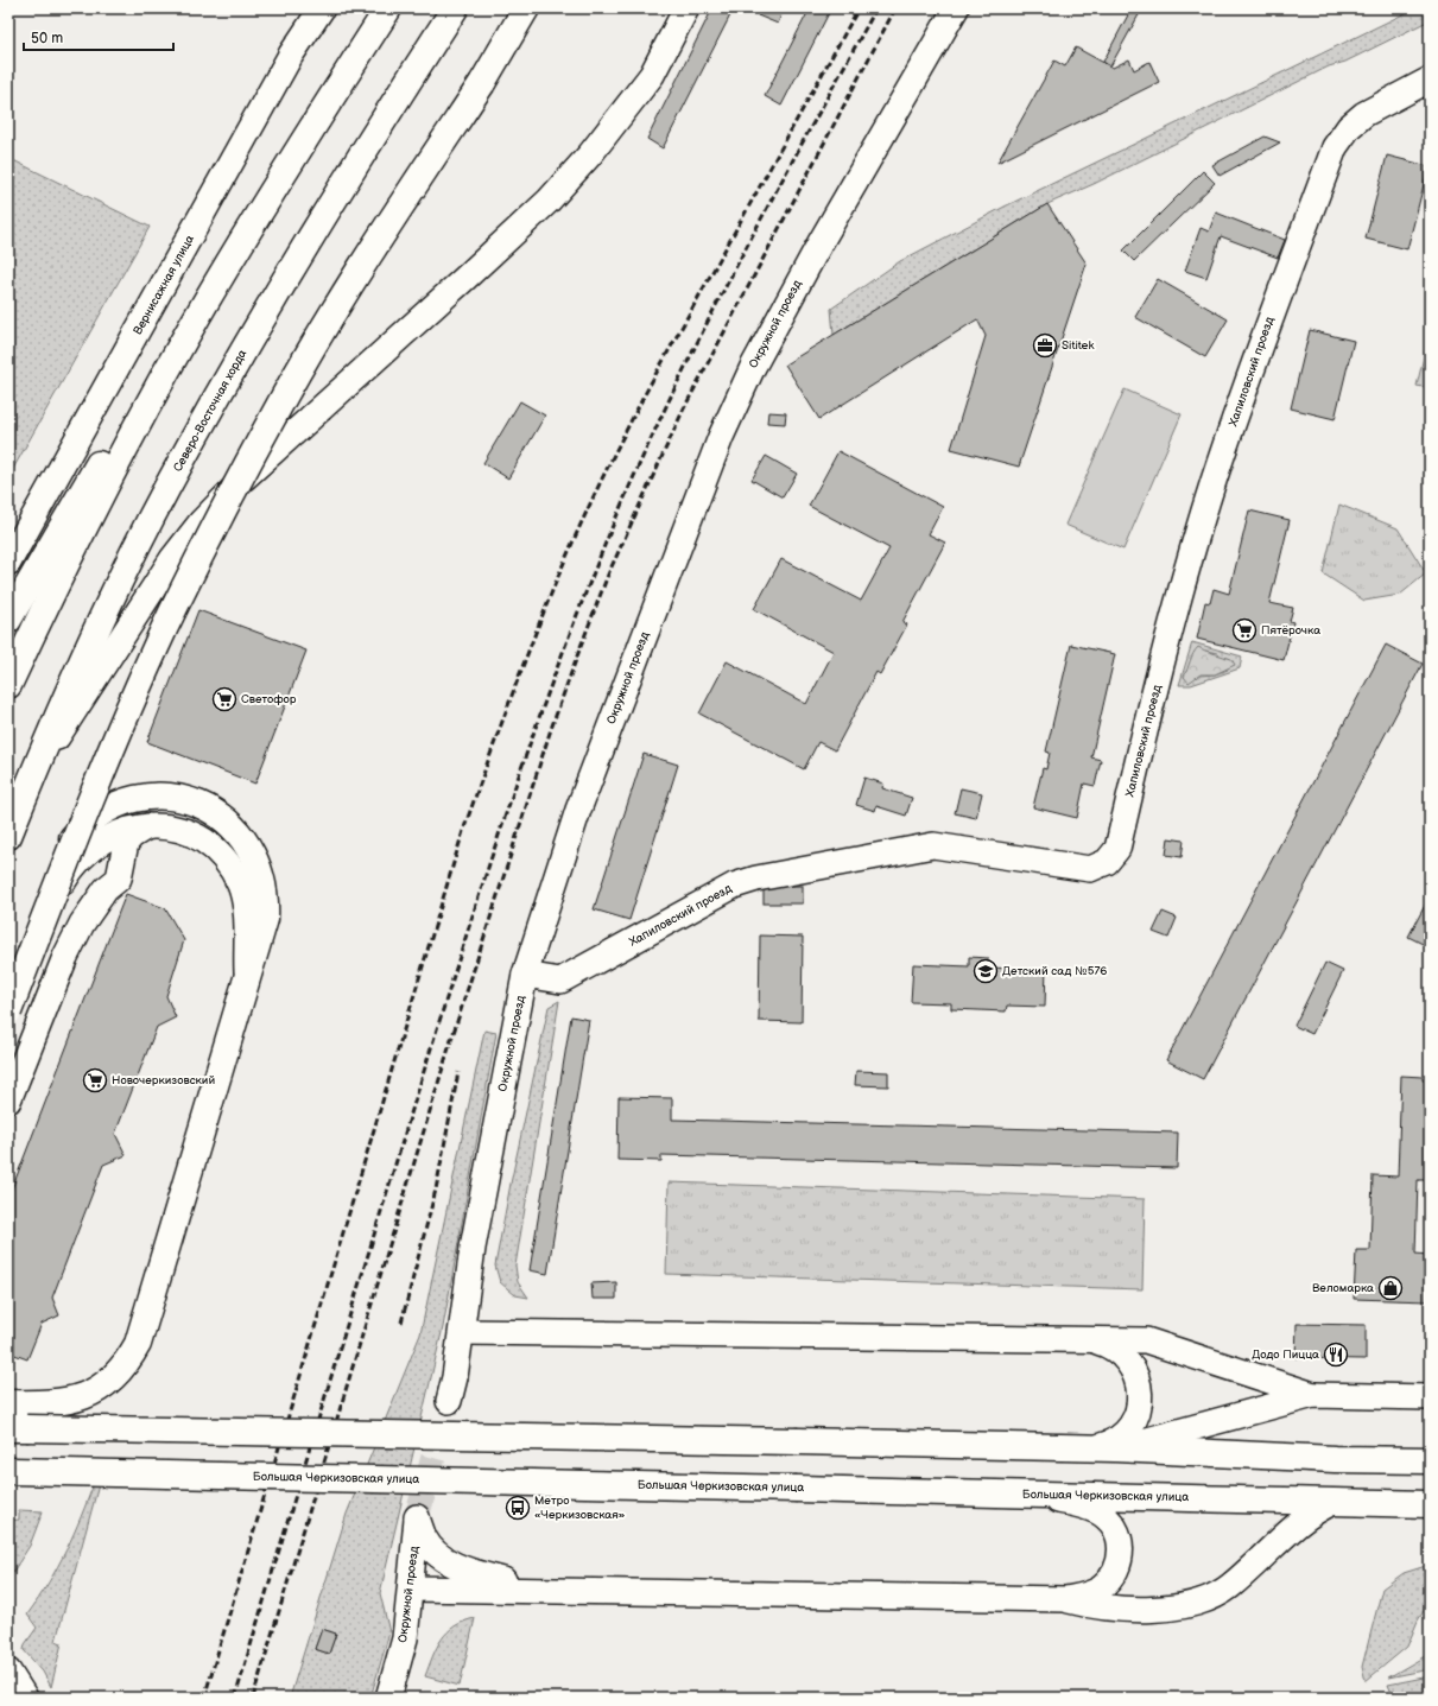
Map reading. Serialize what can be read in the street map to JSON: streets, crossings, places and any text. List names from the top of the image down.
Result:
{
  "streets": {
    "main road": ["Северо-Восточная хорда", "Большая Черкизовская улица"],
    "street": ["Вернисажная улица", "Окружной проезд", "Хапиловский проезд"]
  },
  "crossings": [
    ["Окружной проезд", "Хапиловский проезд"]
  ],
  "places": {
    "office": ["Sititek"],
    "supermarket": ["Пятёрочка", "Светофор", "Новочеркизовский"],
    "school or university": ["Детский сад №576"],
    "shop": ["Веломарка"],
    "restaurant": ["Додо Пицца"],
    "bus stop": ["Метро «Черкизовская»"]
  },
  "scale_bar": "50 m"
}
